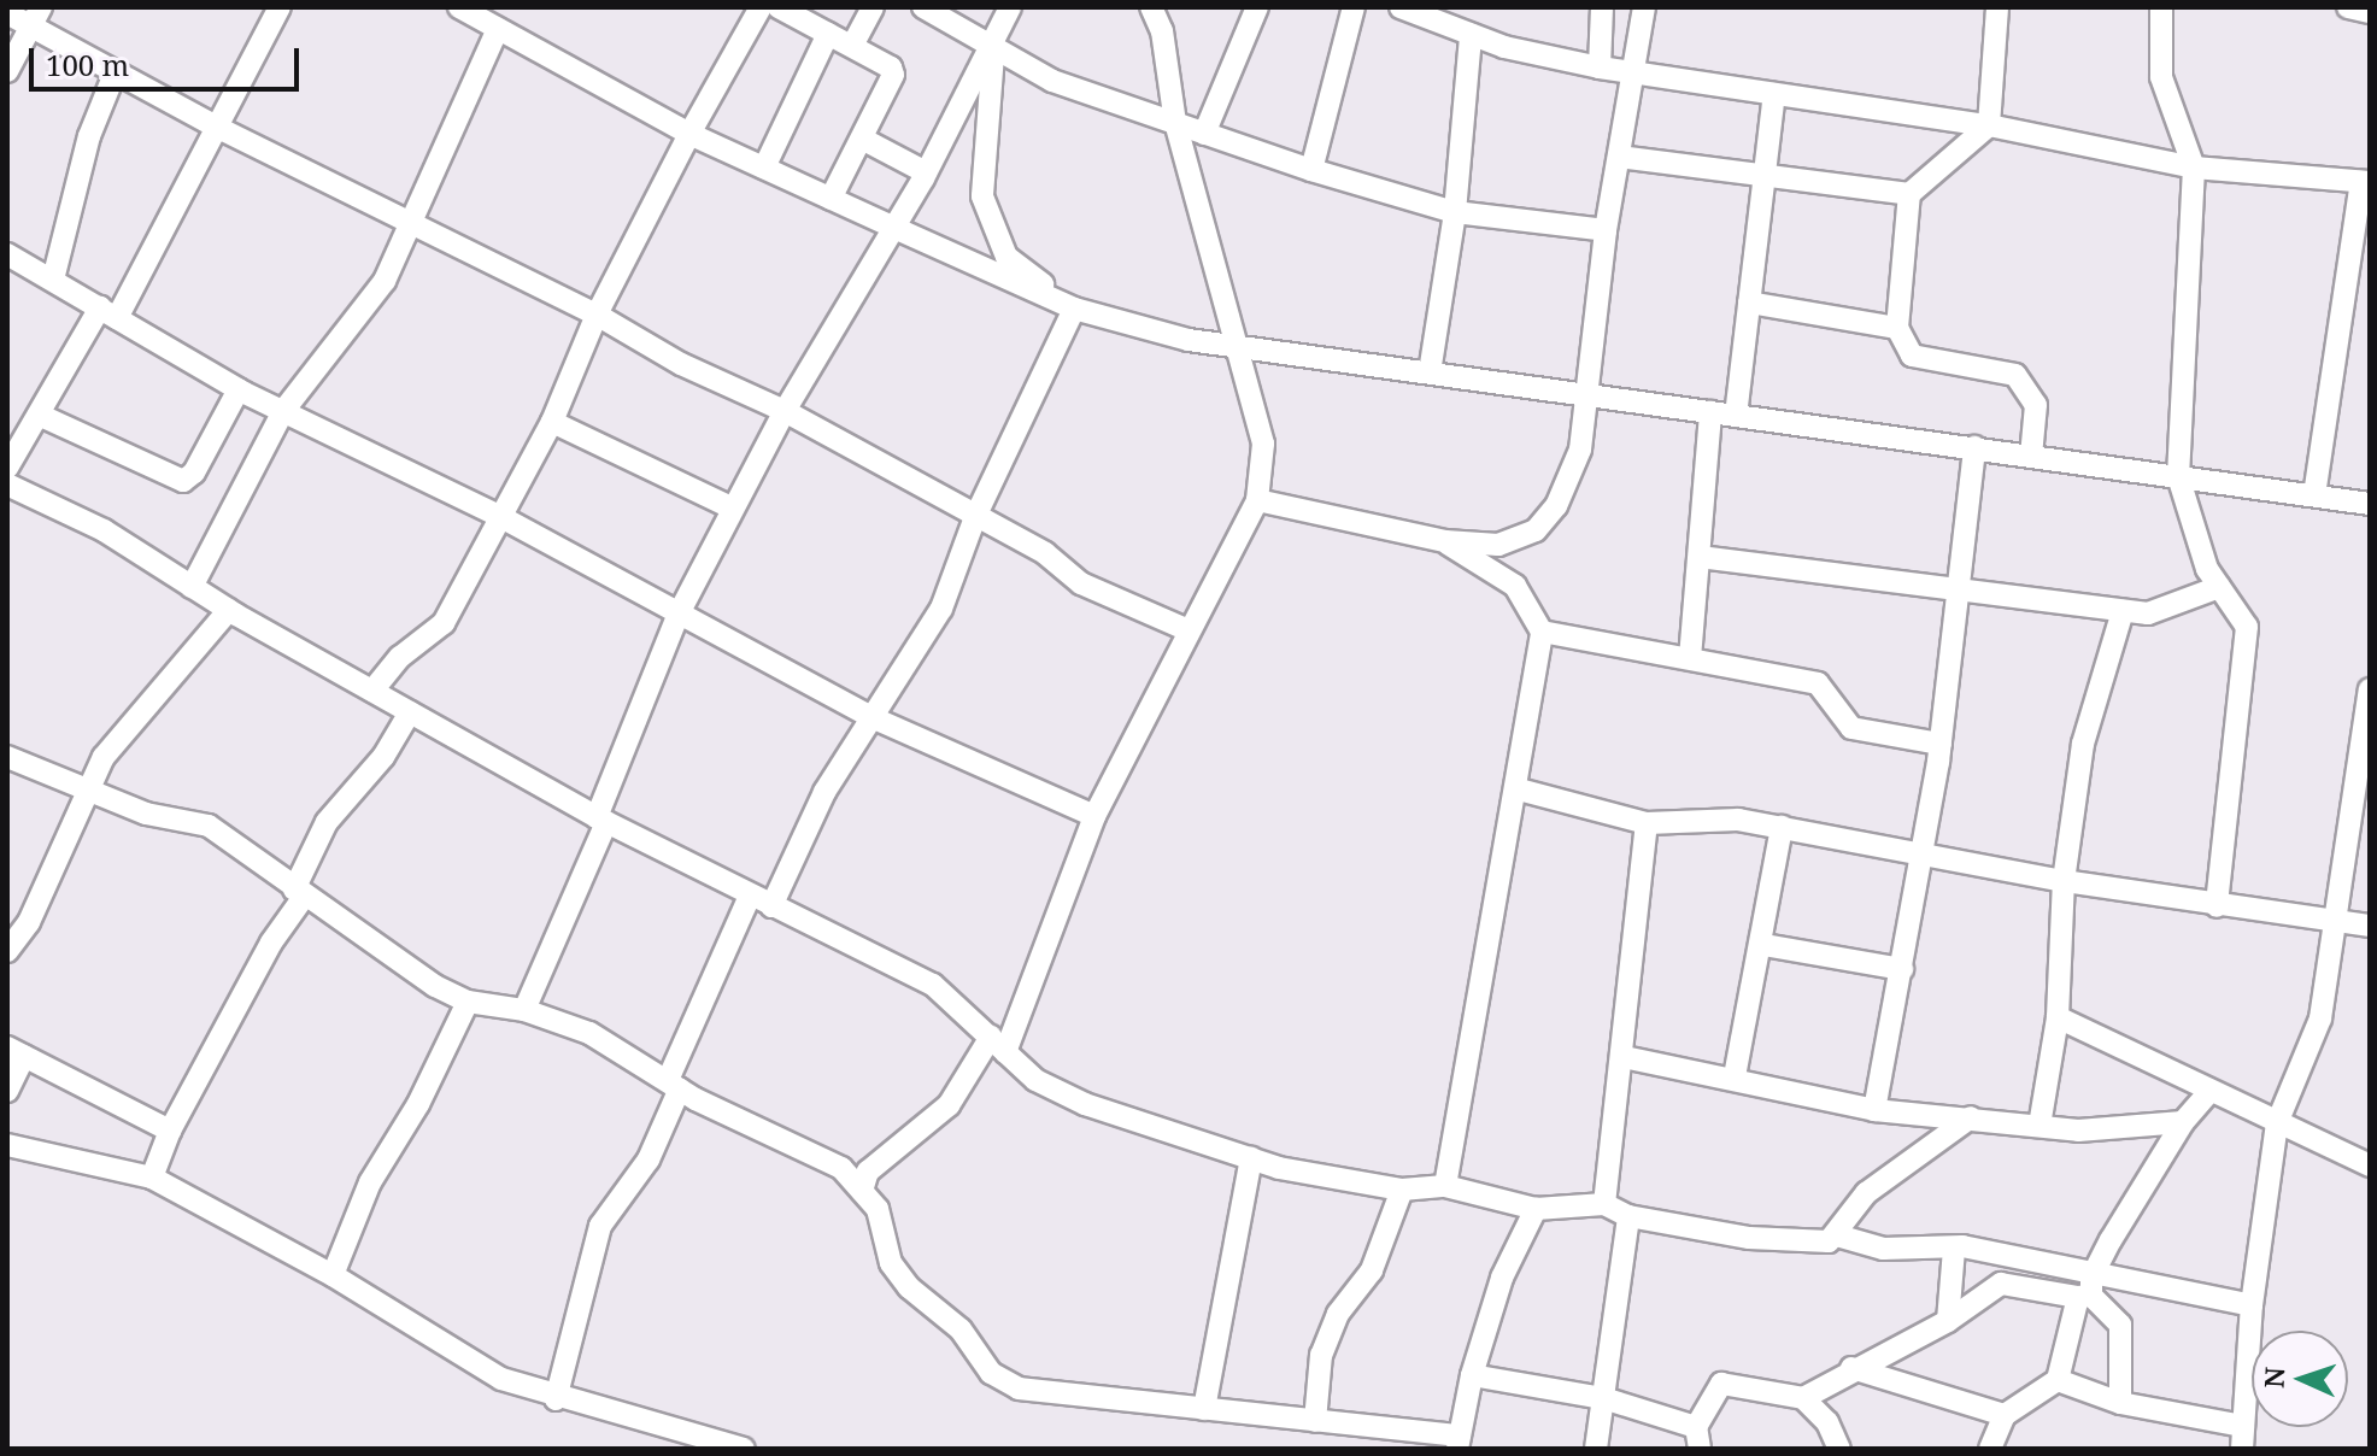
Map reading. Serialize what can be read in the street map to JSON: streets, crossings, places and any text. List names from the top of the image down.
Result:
{
  "scale_bar": "100 m",
  "north": "left"
}
